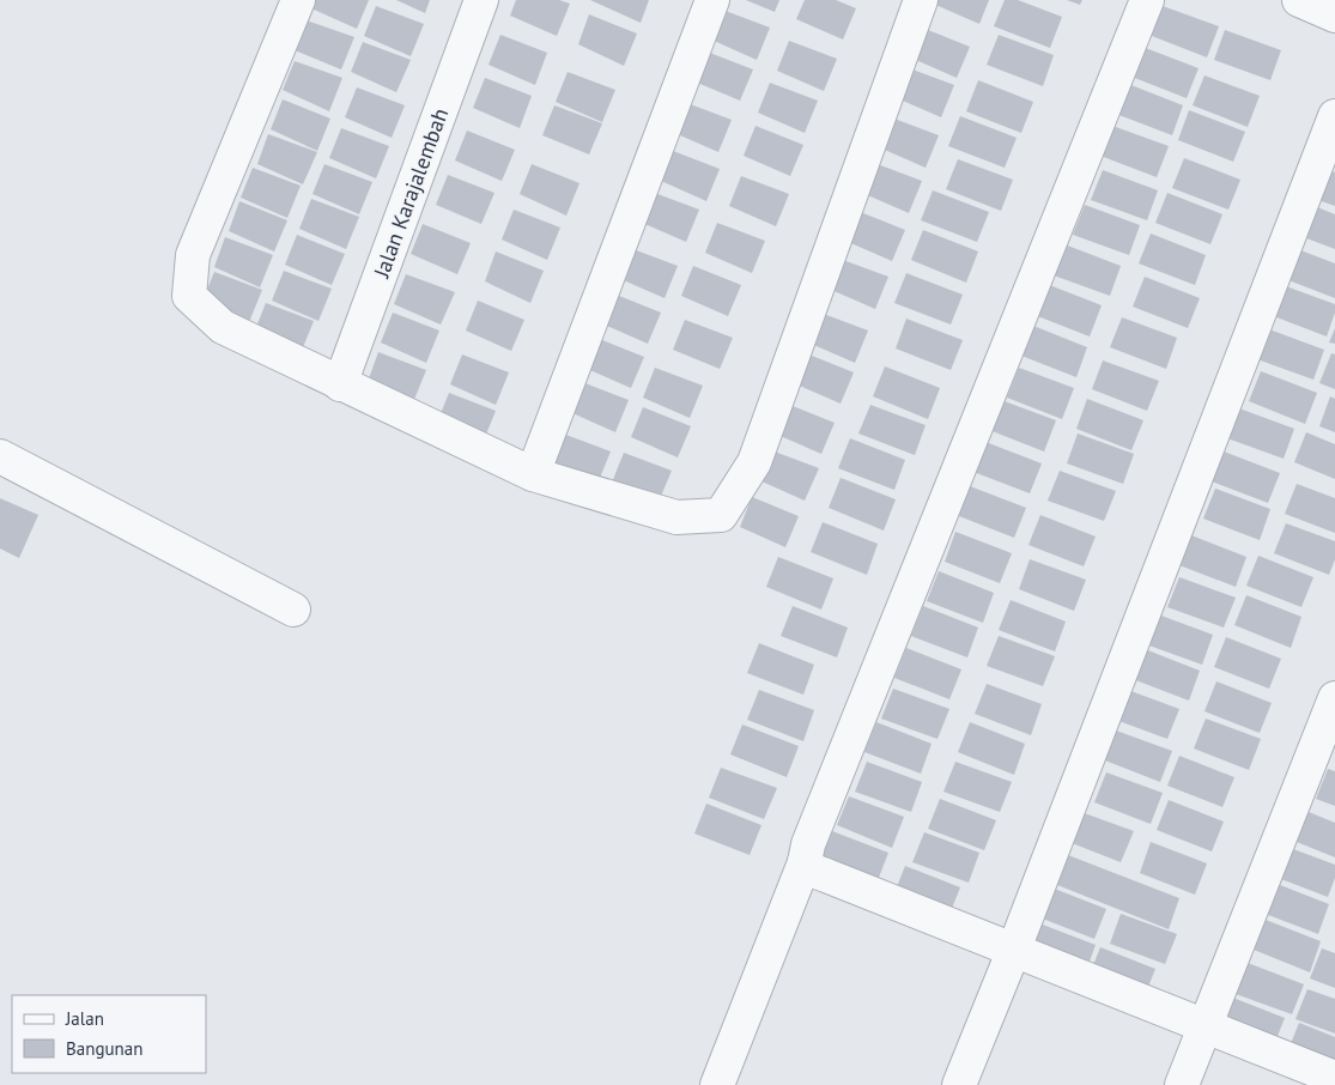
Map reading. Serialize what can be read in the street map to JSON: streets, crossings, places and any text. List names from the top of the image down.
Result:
{
  "streets": {
    "street": ["Jalan Karajalembah"]
  },
  "legend": ["Jalan", "Bangunan"]
}
